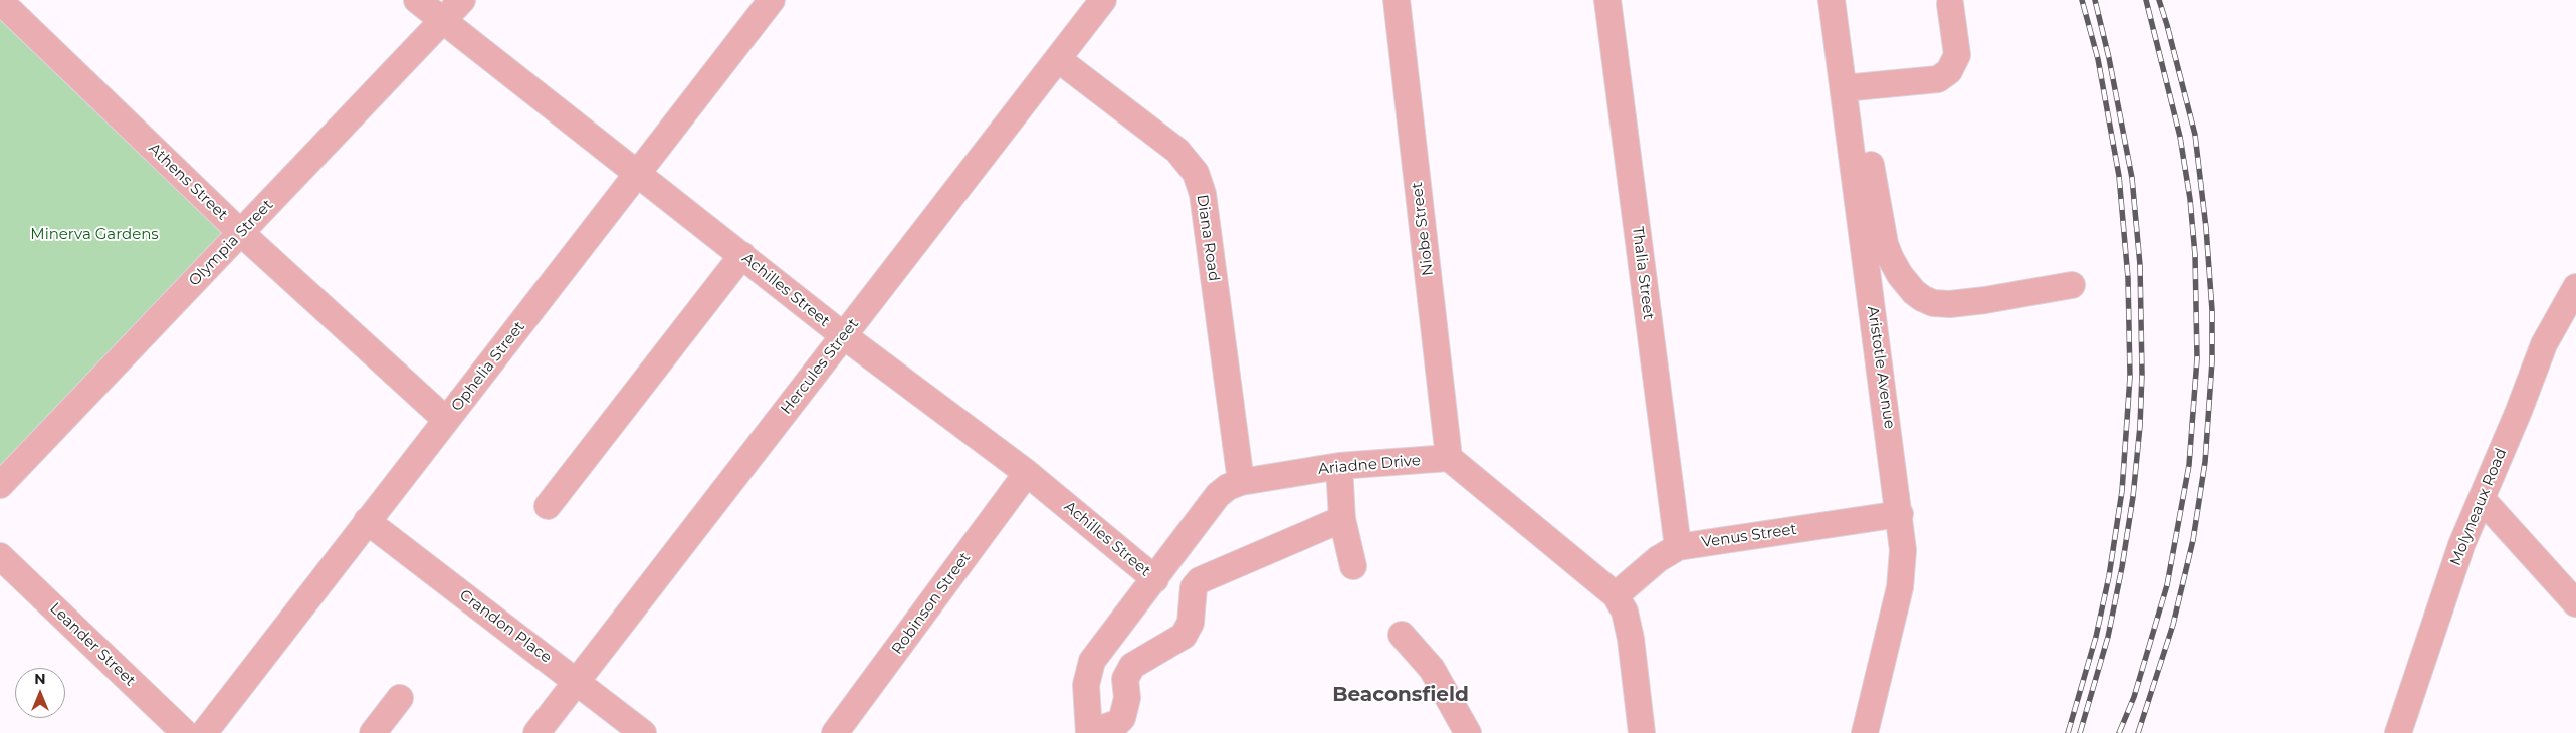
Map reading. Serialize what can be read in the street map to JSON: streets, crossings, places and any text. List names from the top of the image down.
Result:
{
  "streets": {
    "street": [
      "Athens Street",
      "Niobe Street",
      "Diana Road",
      "Olympia Street",
      "Thalia Street",
      "Achilles Street",
      "Ophelia Street",
      "Hercules Street",
      "Aristotle Avenue",
      "Ariadne Drive",
      "Molyneaux Road",
      "Venus Street",
      "Robinson Street",
      "Crandon Place",
      "Leander Street"
    ]
  },
  "crossings": [
    ["Athens Street", "Olympia Street"],
    ["Athens Street", "Ophelia Street"],
    ["Niobe Street", "Ariadne Drive"],
    ["Diana Road", "Hercules Street"],
    ["Diana Road", "Ariadne Drive"],
    ["Olympia Street", "Achilles Street"],
    ["Thalia Street", "Venus Street"],
    ["Achilles Street", "Ophelia Street"],
    ["Achilles Street", "Hercules Street"],
    ["Achilles Street", "Ariadne Drive"],
    ["Achilles Street", "Robinson Street"],
    ["Ophelia Street", "Crandon Place"],
    ["Hercules Street", "Crandon Place"],
    ["Aristotle Avenue", "Venus Street"]
  ],
  "districts": ["Beaconsfield"],
  "parks": ["Minerva Gardens"],
  "north": "top"
}
